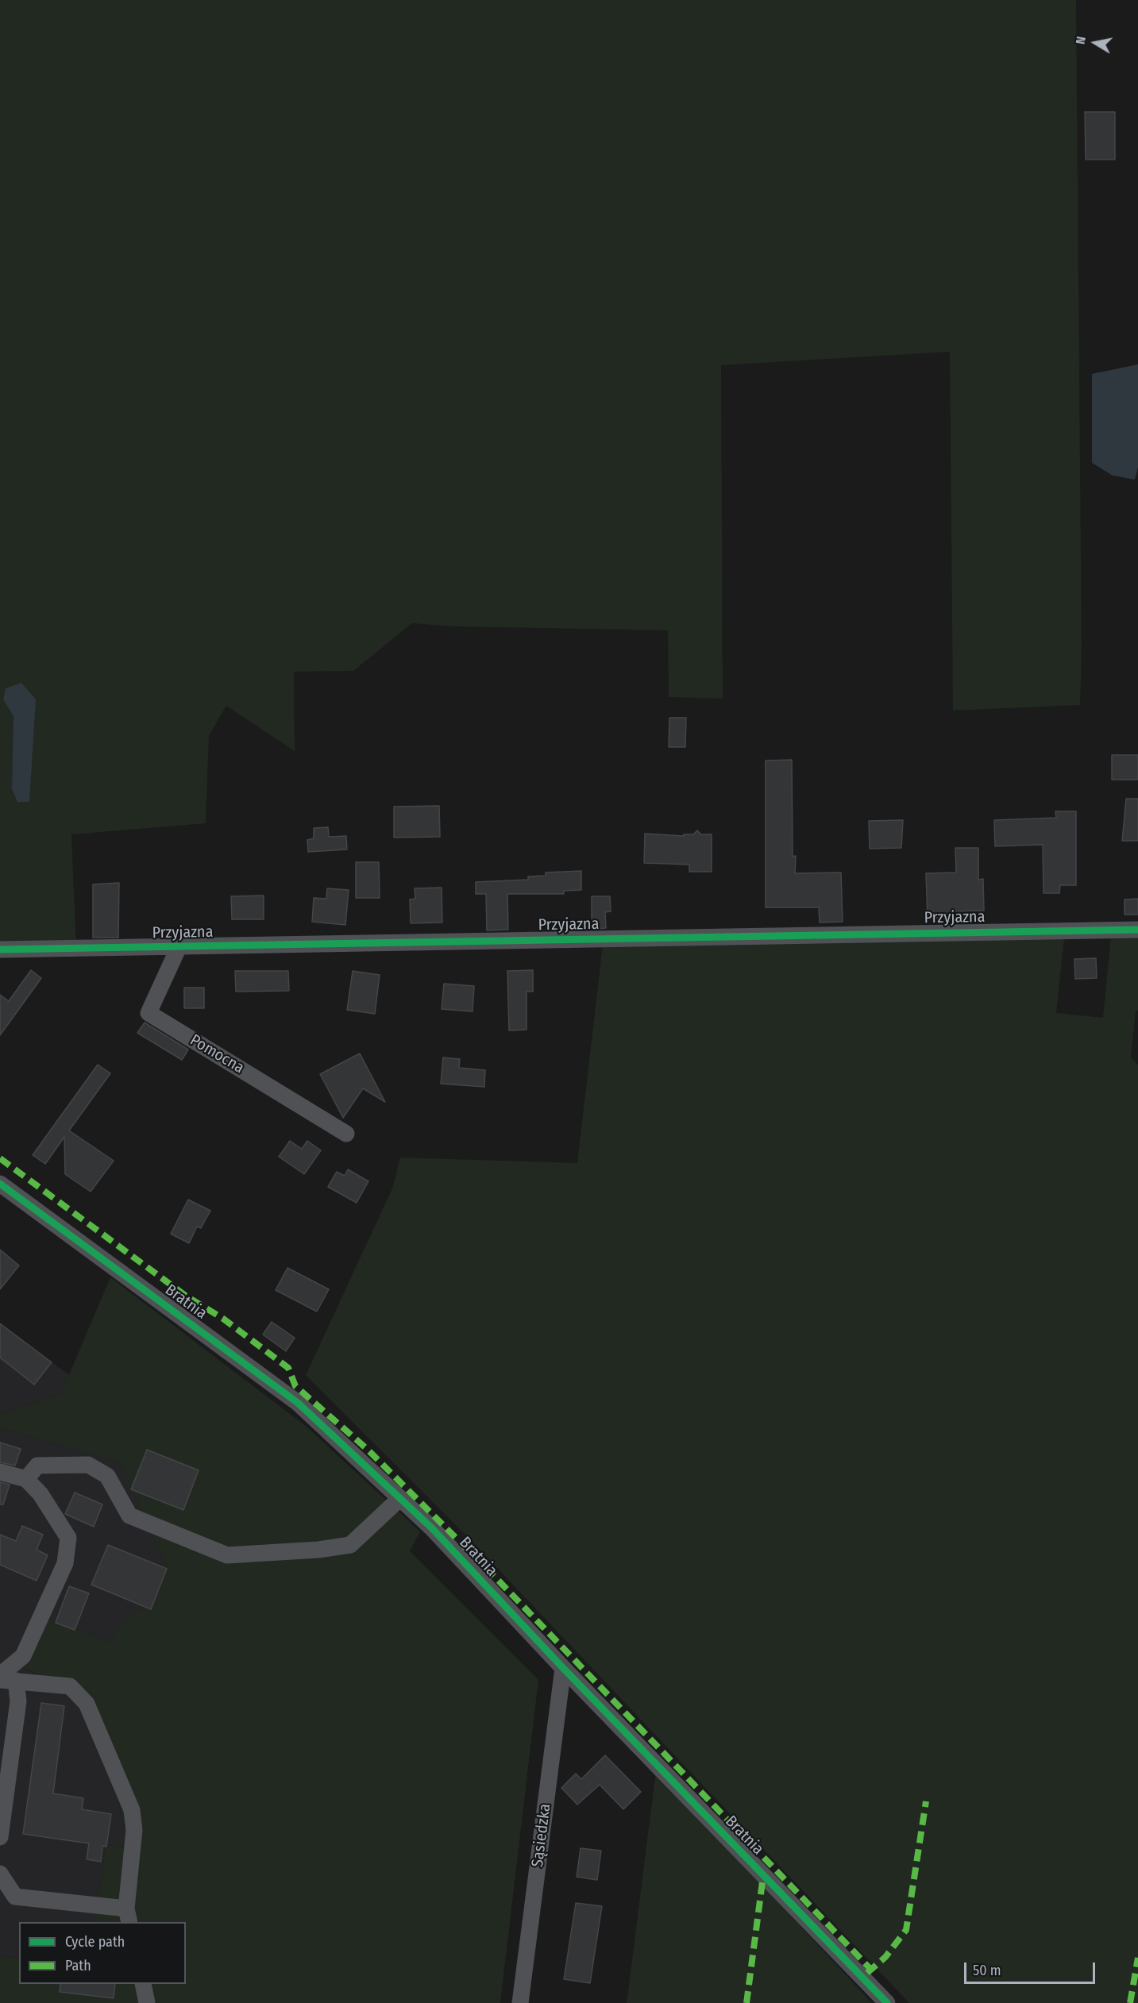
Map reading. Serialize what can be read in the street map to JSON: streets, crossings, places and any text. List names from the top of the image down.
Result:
{
  "streets": {
    "street": [
      "Przyjazna",
      "Pomocna",
      "Bratnia",
      "Sąsiedzka"
    ]
  },
  "crossings": [
    ["Przyjazna", "Pomocna"],
    ["Bratnia", "Sąsiedzka"]
  ],
  "legend": ["Cycle path", "Path"],
  "scale_bar": "50 m",
  "north": "left"
}
